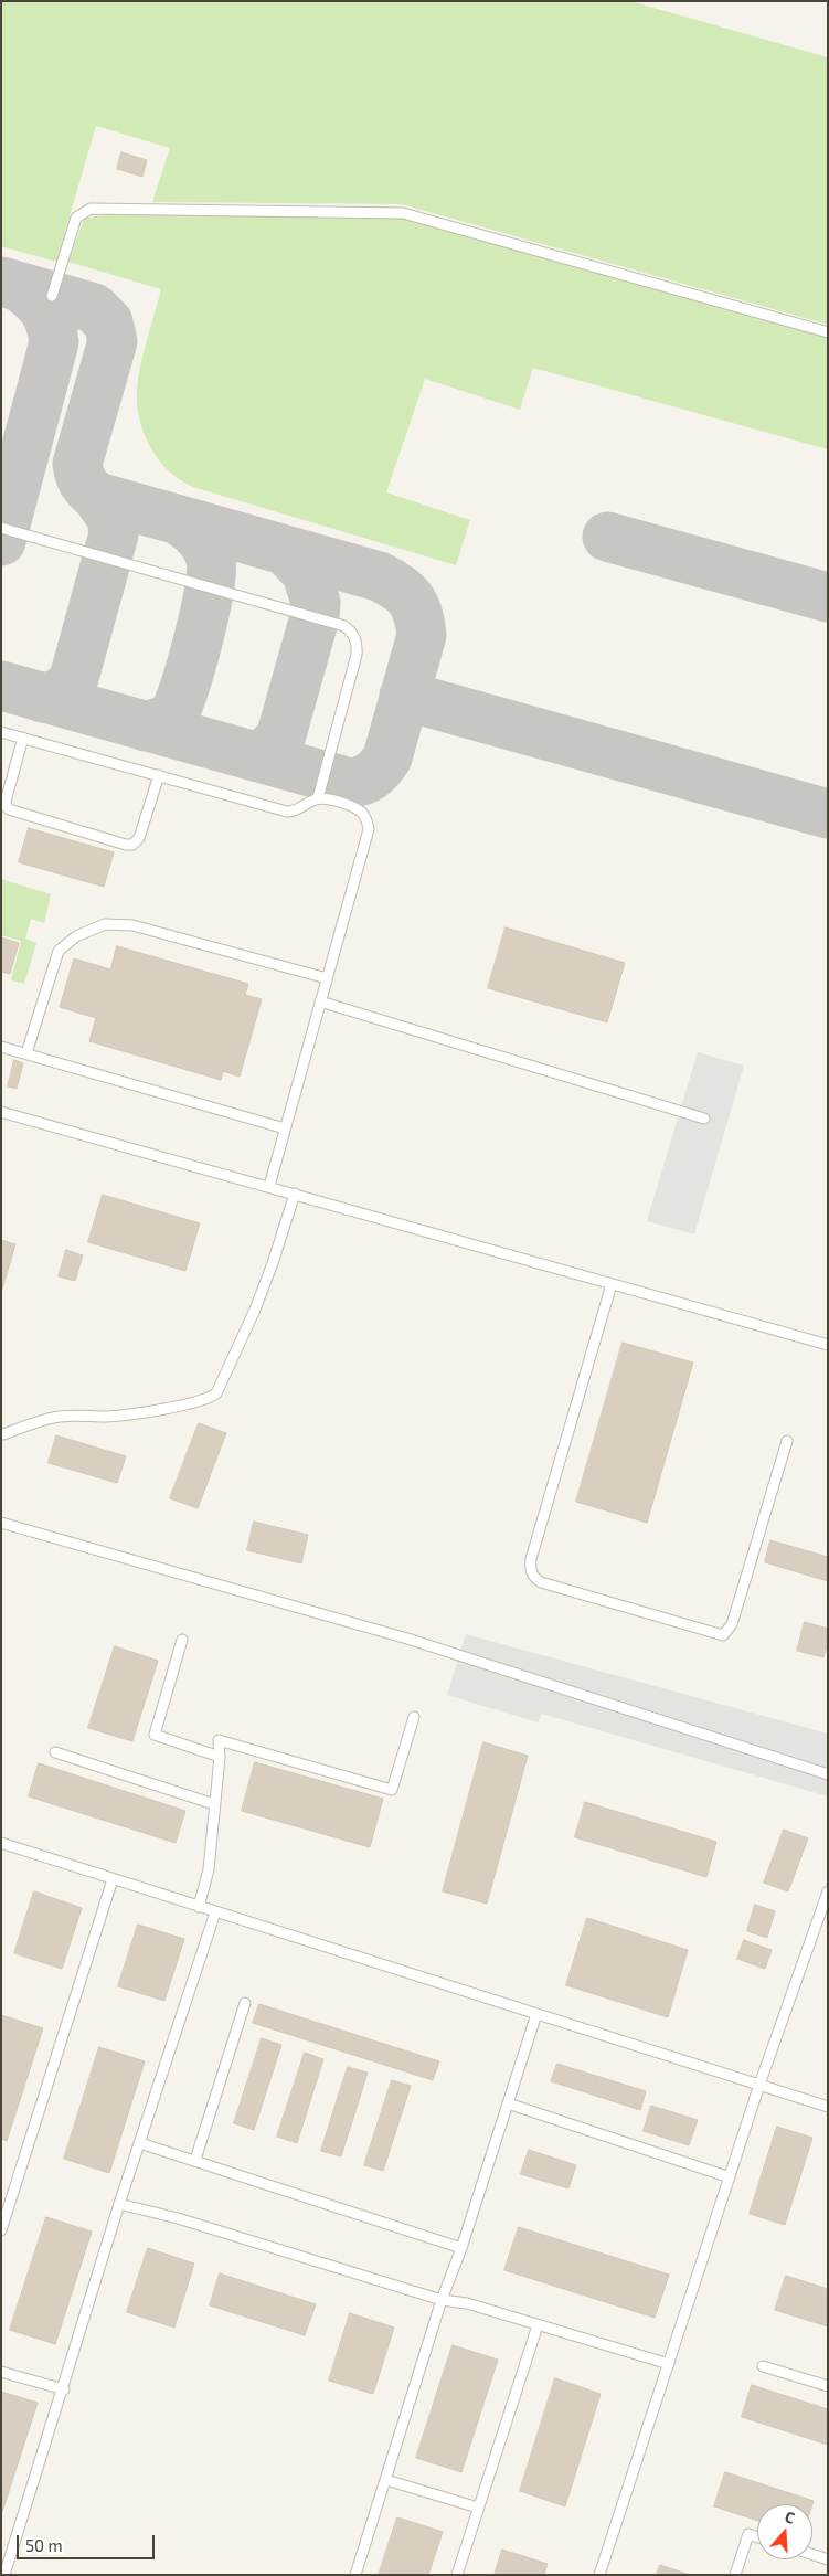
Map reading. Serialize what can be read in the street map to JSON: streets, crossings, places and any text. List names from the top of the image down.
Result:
{
  "scale_bar": "50 m",
  "north": "top"
}
